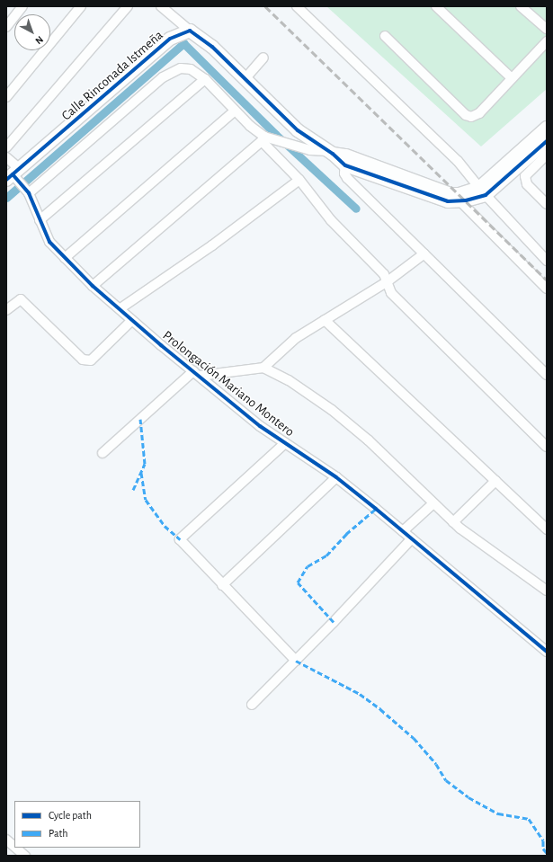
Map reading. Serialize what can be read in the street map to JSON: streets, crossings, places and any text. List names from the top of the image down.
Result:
{
  "streets": {
    "street": ["Calle Rinconada Istmeña", "Prolongación Mariano Montero"]
  },
  "crossings": [
    ["Calle Rinconada Istmeña", "Prolongación Mariano Montero"]
  ],
  "legend": ["Cycle path", "Path"],
  "north": "bottom right"
}
